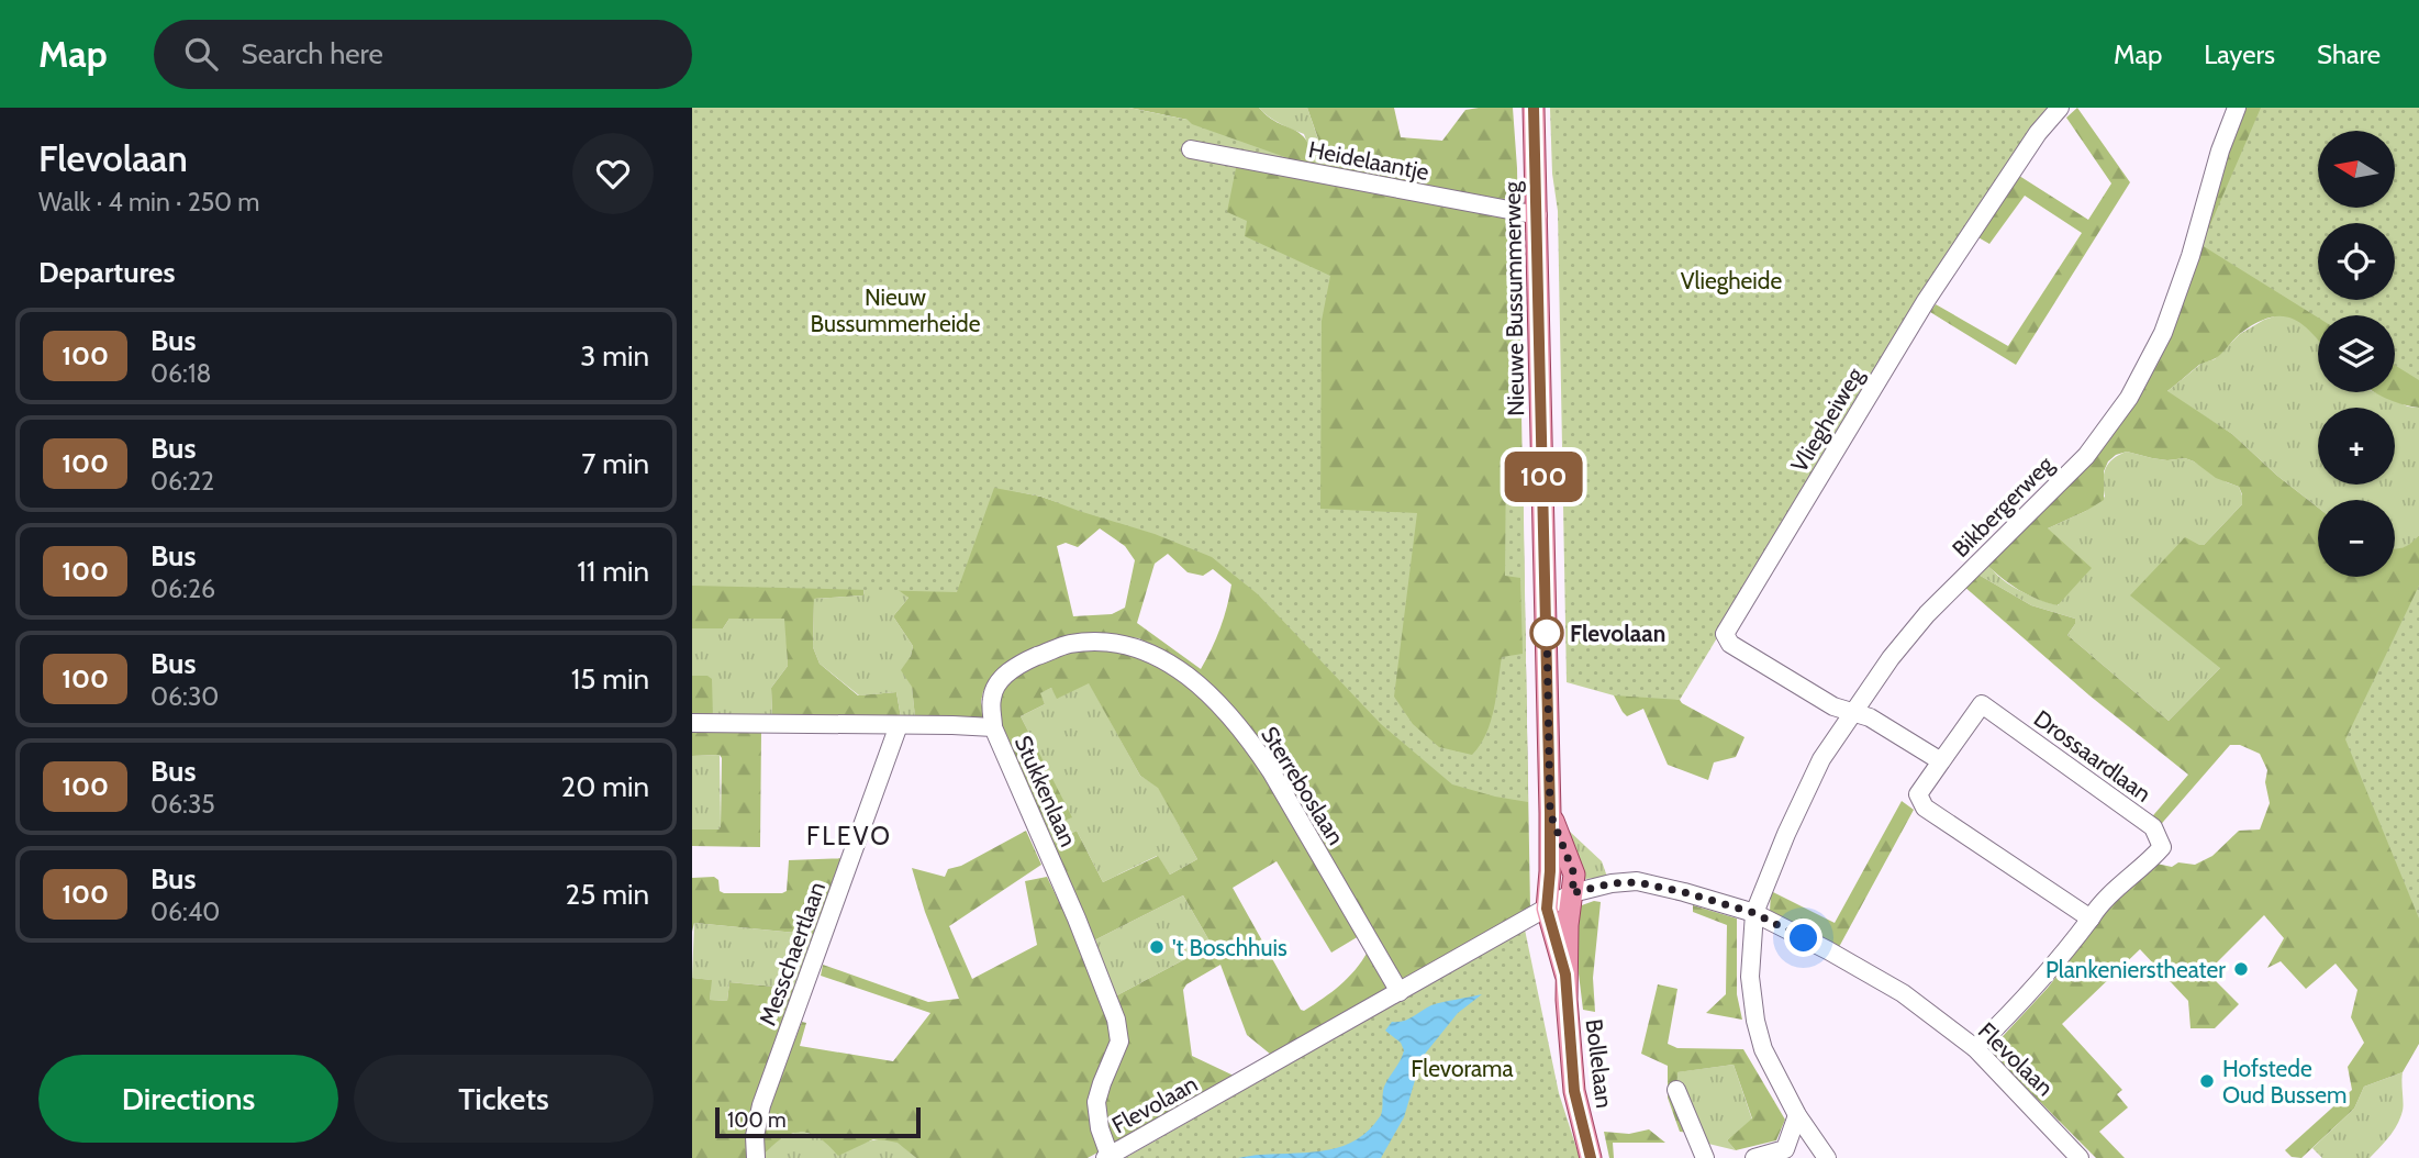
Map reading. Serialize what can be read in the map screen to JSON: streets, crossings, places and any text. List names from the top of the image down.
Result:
{
  "streets": {
    "main road": ["Nieuwe Bussummerweg", "Bollelaan"],
    "street": [
      "Heidelaantje",
      "Vliegheiweg",
      "Bikbergerweg",
      "Drossaardlaan",
      "Sterreboslaan",
      "Stukkenlaan",
      "Messchaertlaan",
      "Flevolaan"
    ]
  },
  "crossings": [
    ["Heidelaantje", "Nieuwe Bussummerweg"],
    ["Nieuwe Bussummerweg", "Flevolaan"],
    ["Nieuwe Bussummerweg", "Bollelaan"],
    ["Vliegheiweg", "Bikbergerweg"],
    ["Bikbergerweg", "Flevolaan"],
    ["Sterreboslaan", "Stukkenlaan"],
    ["Sterreboslaan", "Flevolaan"],
    ["Stukkenlaan", "Messchaertlaan"],
    ["Stukkenlaan", "Flevolaan"],
    ["Flevolaan", "Bollelaan"]
  ],
  "districts": ["FLEVO"],
  "parks": ["Vliegheide", "Nieuw Bussummerheide", "Flevorama"],
  "places": [
    "Flevolaan",
    "'t Boschhuis",
    "Plankenierstheater",
    "Hofstede Oud Bussem"
  ],
  "lines": ["bus line 100"],
  "scale_bar": "100 m",
  "north": "left",
  "page": {
    "header": "Map",
    "search": "Search here",
    "nav": ["Map", "Layers", "Share"],
    "heading": [
      ["Flevolaan", "Walk · 4 min · 250 m"],
      "Departures"
    ],
    "on_map": "100",
    "map_buttons": ["+", "−"],
    "list": [
      {
        "mark": "100",
        "name": "Bus",
        "note": "06:18",
        "value": "3 min"
      },
      {
        "mark": "100",
        "name": "Bus",
        "note": "06:22",
        "value": "7 min"
      },
      {
        "mark": "100",
        "name": "Bus",
        "note": "06:26",
        "value": "11 min"
      },
      {
        "mark": "100",
        "name": "Bus",
        "note": "06:30",
        "value": "15 min"
      },
      {
        "mark": "100",
        "name": "Bus",
        "note": "06:35",
        "value": "20 min"
      },
      {
        "mark": "100",
        "name": "Bus",
        "note": "06:40",
        "value": "25 min"
      }
    ],
    "buttons": ["Directions", "Tickets"],
    "scale": "100 m"
  }
}
